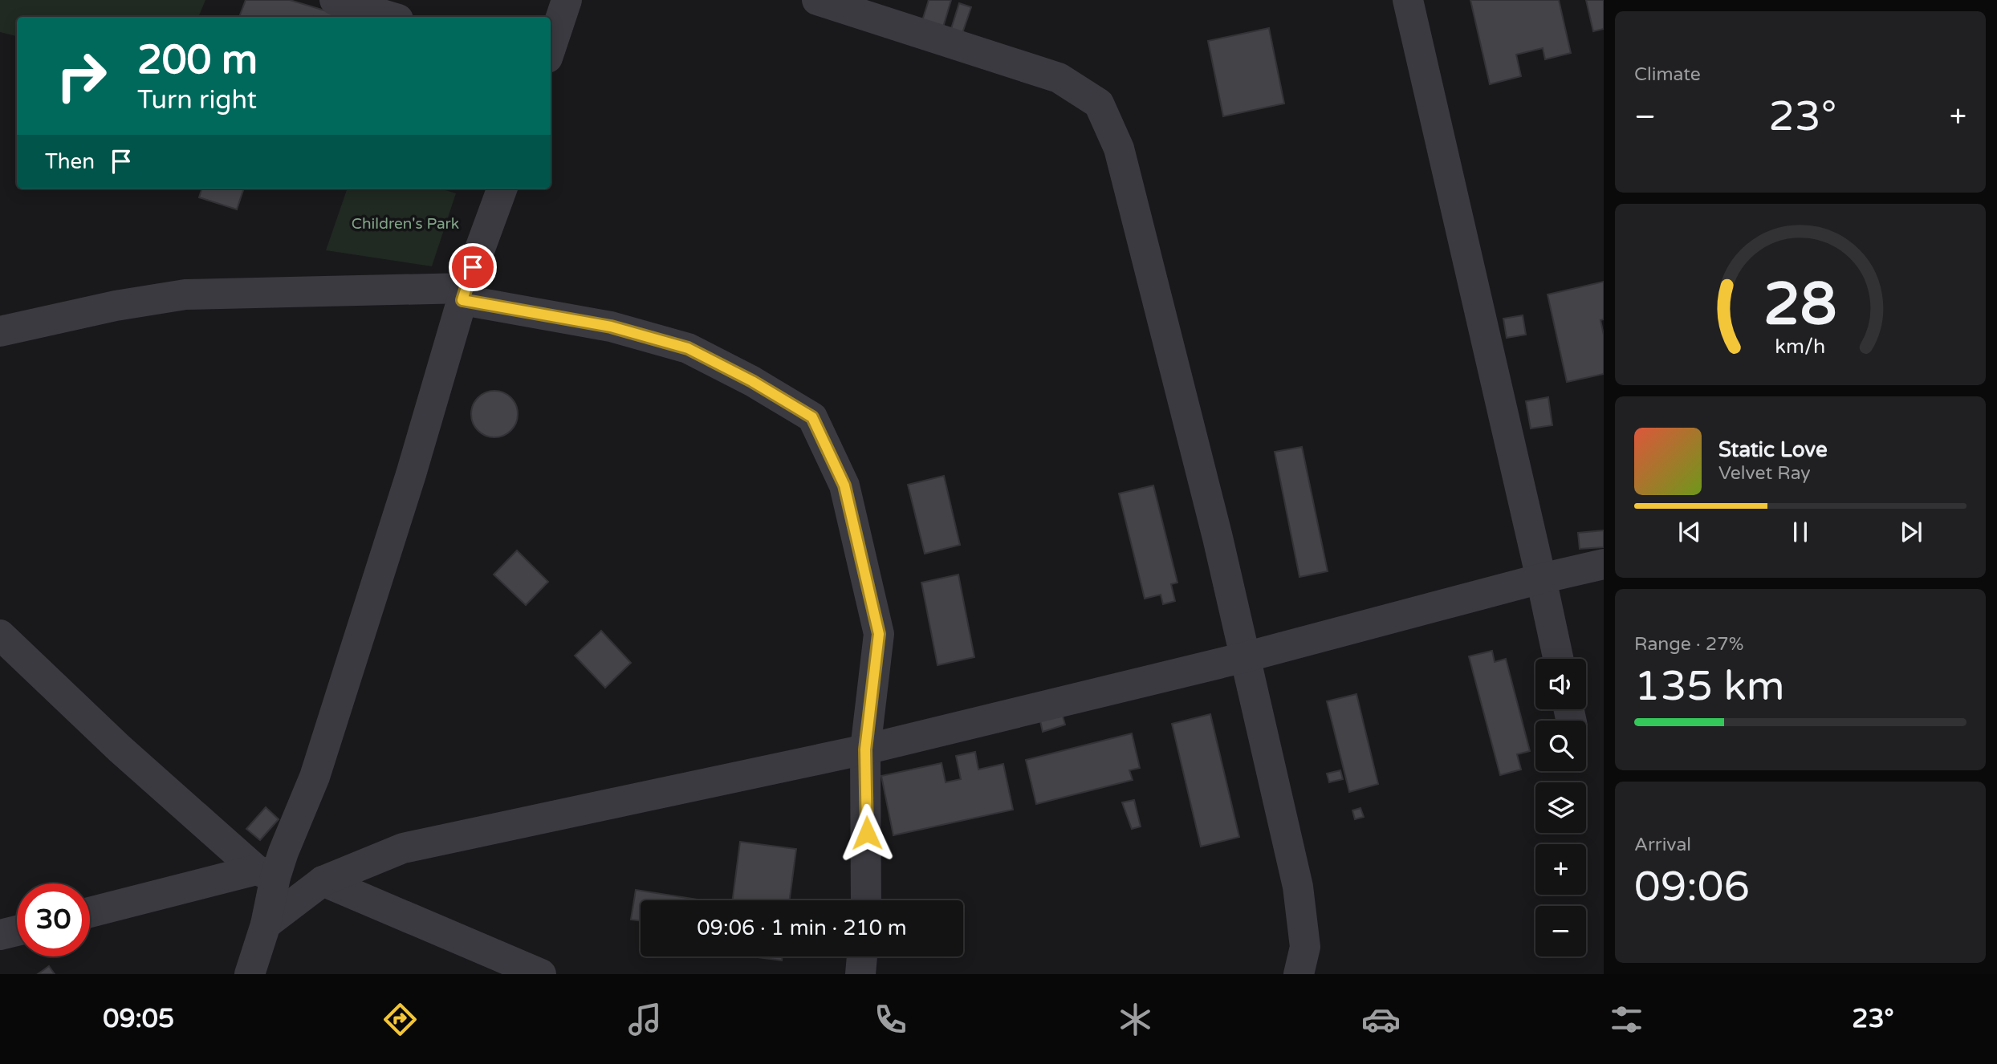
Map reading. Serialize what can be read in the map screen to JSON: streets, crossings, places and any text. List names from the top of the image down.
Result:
{
  "parks": ["Children's Park"],
  "page": {
    "tile": [
      "Climate",
      ["Range · 27%", "135 km"],
      ["Arrival", "09:06"]
    ],
    "turn": ["200 m", "Turn right"],
    "heat": ["−", "23°", "+"],
    "then": "Then",
    "song": ["Static Love", "Velvet Ray"],
    "map_buttons": ["+", "−"],
    "limit": "30",
    "trip": "09:06 · 1 min · 210 m",
    "tabs": ["09:05", "23°"],
    "gauge": ["28", "km/h"]
  }
}
